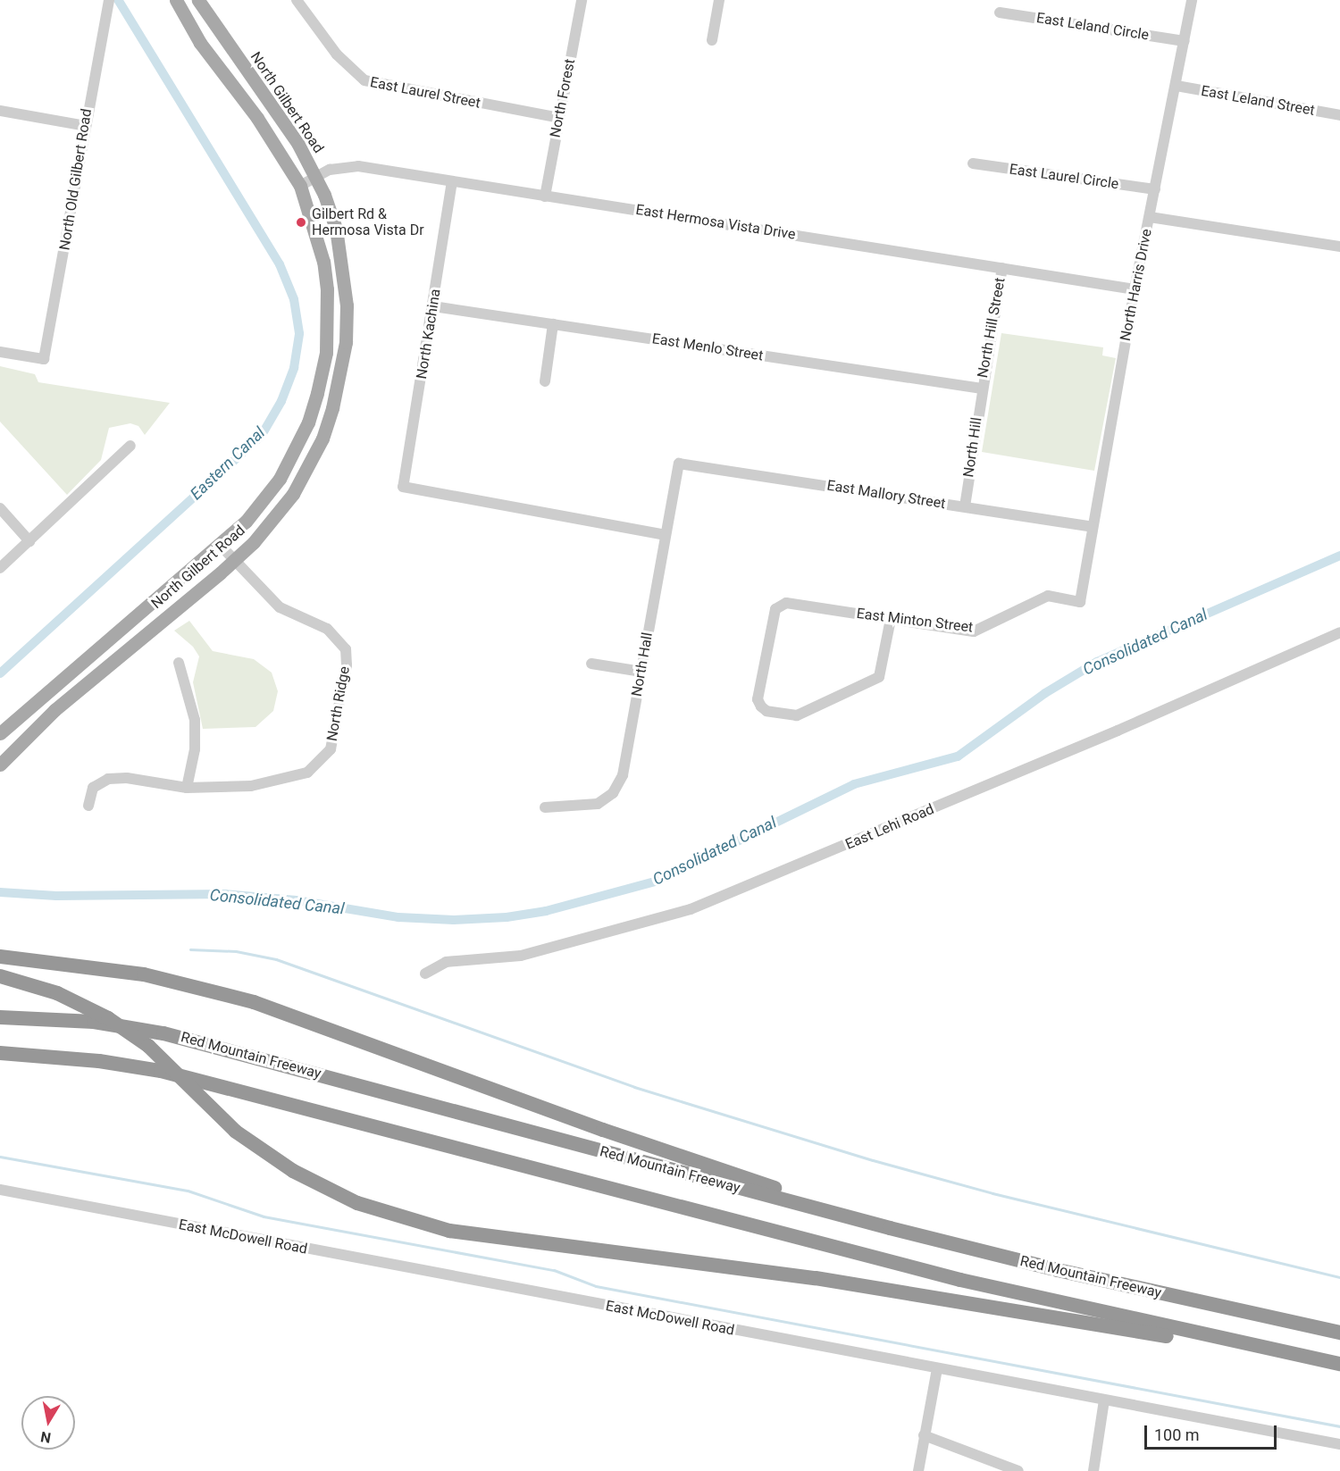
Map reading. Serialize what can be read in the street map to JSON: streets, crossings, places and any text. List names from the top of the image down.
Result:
{
  "streets": {
    "highway": ["Red Mountain Freeway"],
    "main road": ["North Gilbert Road"],
    "street": [
      "East Leland Circle",
      "East Laurel Street",
      "North Forest",
      "East Leland Street",
      "East Laurel Circle",
      "North Old Gilbert Road",
      "East Hermosa Vista Drive",
      "North Harris Drive",
      "North Hill Street",
      "North Kachina",
      "East Menlo Street",
      "North Hill",
      "East Mallory Street",
      "East Minton Street",
      "North Hall",
      "North Ridge",
      "East Lehi Road",
      "East McDowell Road"
    ]
  },
  "crossings": [
    ["East Leland Circle", "North Harris Drive"],
    ["East Laurel Street", "North Forest"],
    ["North Forest", "East Hermosa Vista Drive"],
    ["East Leland Street", "North Harris Drive"],
    ["North Gilbert Road", "East Hermosa Vista Drive"],
    ["North Gilbert Road", "North Ridge"],
    ["East Laurel Circle", "North Harris Drive"],
    ["East Hermosa Vista Drive", "North Harris Drive"],
    ["East Hermosa Vista Drive", "North Hill Street"],
    ["East Hermosa Vista Drive", "North Kachina"],
    ["North Harris Drive", "East Mallory Street"],
    ["North Harris Drive", "East Minton Street"],
    ["North Hill Street", "East Menlo Street"],
    ["North Hill Street", "North Hill"],
    ["North Kachina", "East Menlo Street"],
    ["North Kachina", "North Hall"],
    ["East Menlo Street", "North Hill"],
    ["North Hill", "East Mallory Street"],
    ["East Mallory Street", "North Hall"]
  ],
  "water": ["Eastern Canal", "Consolidated Canal"],
  "places": ["Gilbert Rd & Hermosa Vista Dr"],
  "scale_bar": "100 m",
  "north": "bottom"
}
